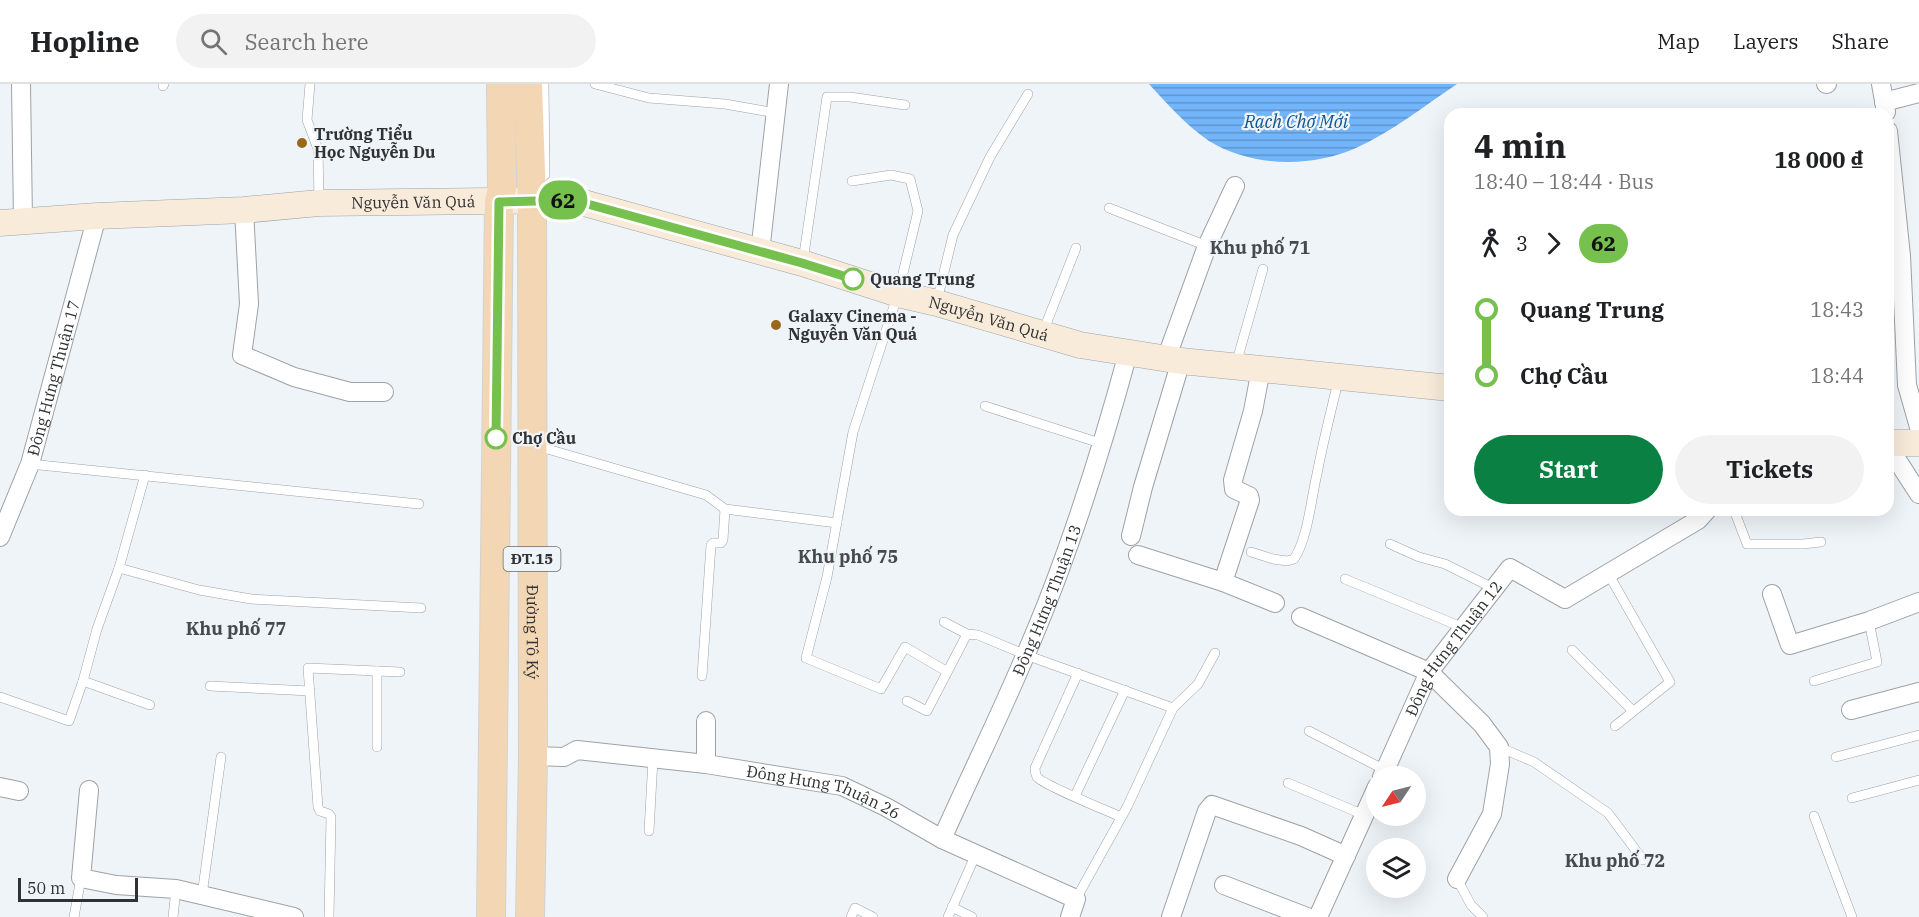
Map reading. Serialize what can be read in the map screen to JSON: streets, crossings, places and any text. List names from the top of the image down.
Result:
{
  "streets": {
    "main road": ["Nguyễn Văn Quá", "ĐT.15", "Đường Tô Ký"],
    "street": [
      "Đông Hưng Thuận 17",
      "Đông Hưng Thuận 13",
      "Đông Hưng Thuận 12",
      "Đông Hưng Thuận 26"
    ]
  },
  "crossings": [
    ["Nguyễn Văn Quá", "Đông Hưng Thuận 17"],
    ["Nguyễn Văn Quá", "ĐT.15"],
    ["Nguyễn Văn Quá", "Đông Hưng Thuận 13"],
    ["Nguyễn Văn Quá", "Đường Tô Ký"],
    ["Đông Hưng Thuận 13", "Đông Hưng Thuận 26"],
    ["Đường Tô Ký", "Đông Hưng Thuận 26"]
  ],
  "districts": [
    "Khu phố 71",
    "Khu phố 75",
    "Khu phố 77",
    "Khu phố 72"
  ],
  "water": ["Rạch Chợ Mới"],
  "places": [
    "Trường Tiểu Học Nguyễn Du",
    "Quang Trung",
    "Galaxy Cinema - Nguyễn Văn Quá",
    "Chợ Cầu"
  ],
  "lines": ["bus line 62"],
  "scale_bar": "50 m",
  "north": "bottom left",
  "page": {
    "header": "Hopline",
    "search": "Search here",
    "nav": ["Map", "Layers", "Share"],
    "on_map": "62",
    "heading": ["4 min", "18:40 – 18:44 · Bus", "18 000 ₫"],
    "legs": ["3", "62"],
    "list": [
      {
        "name": "Quang Trung",
        "value": "18:43"
      },
      {
        "name": "Chợ Cầu",
        "value": "18:44"
      }
    ],
    "buttons": ["Start", "Tickets"],
    "scale": "50 m"
  }
}
